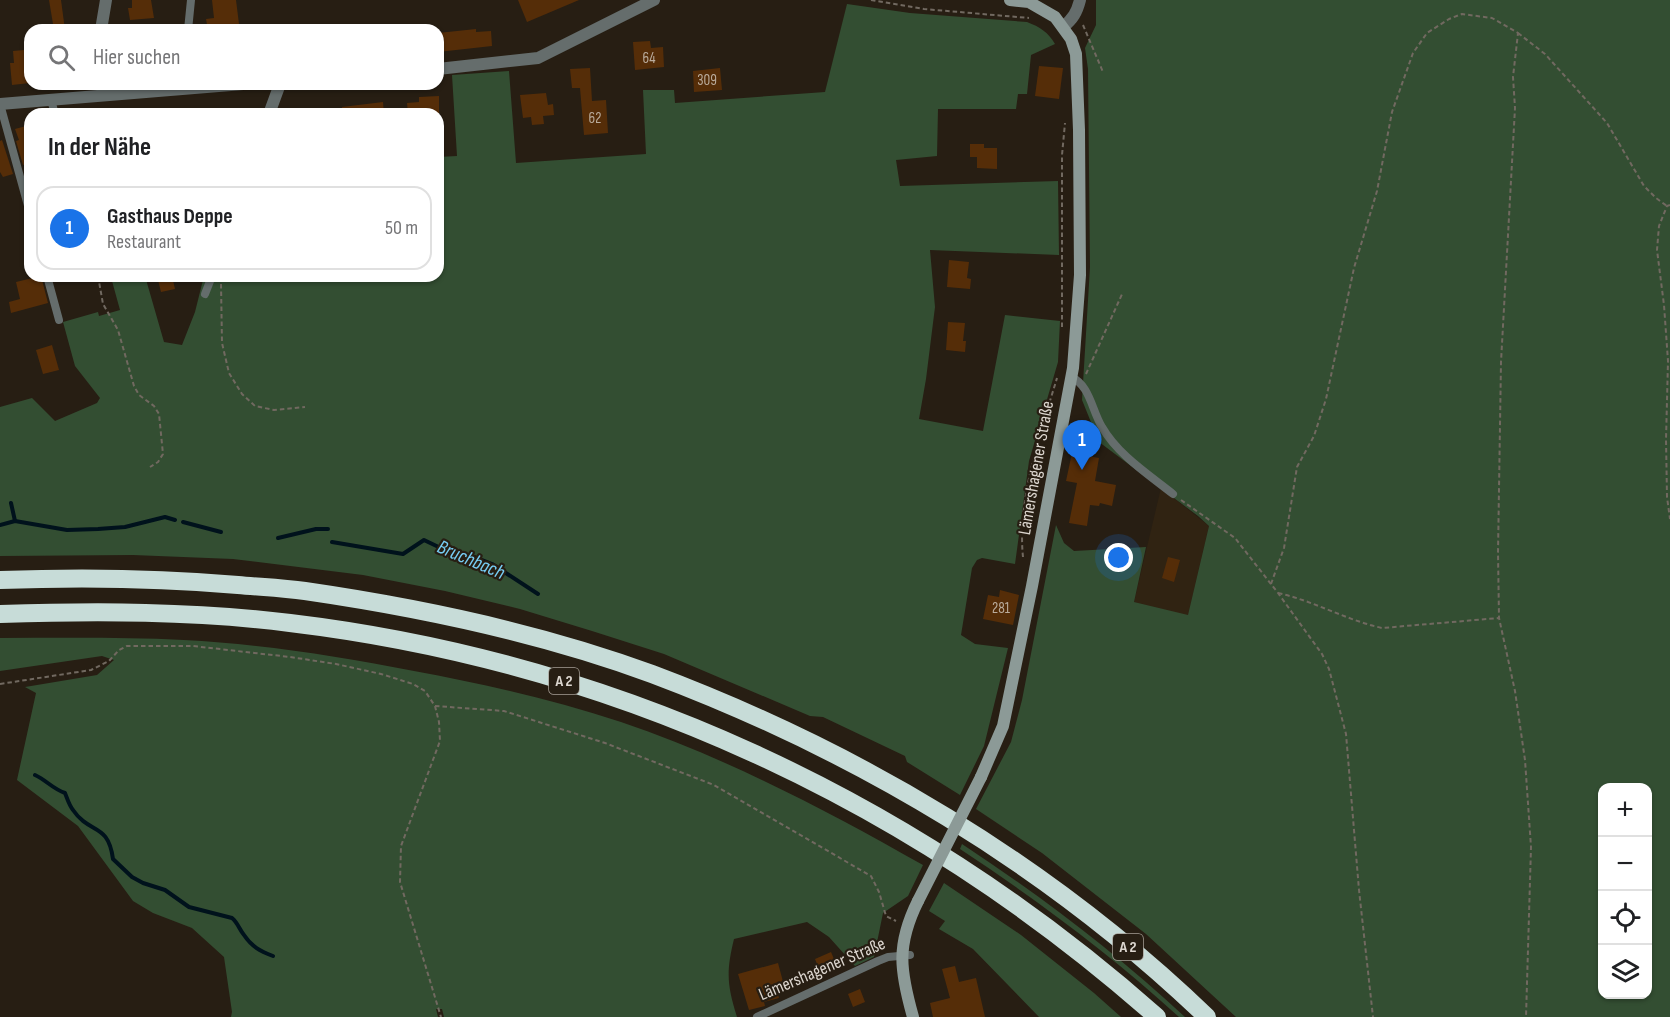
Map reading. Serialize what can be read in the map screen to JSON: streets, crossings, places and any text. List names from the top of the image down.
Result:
{
  "streets": {
    "highway": ["A 2"],
    "main road": ["Lämershagener Straße"]
  },
  "water": ["Bruchbach"],
  "house_numbers": [
    "64",
    "309",
    "62",
    "281"
  ],
  "page": {
    "search": "Hier suchen",
    "heading": "In der Nähe",
    "list": [
      {
        "mark": "1",
        "name": "Gasthaus Deppe",
        "note": "Restaurant",
        "value": "50 m"
      }
    ],
    "pins": "1",
    "map_buttons": ["+", "−"]
  }
}
